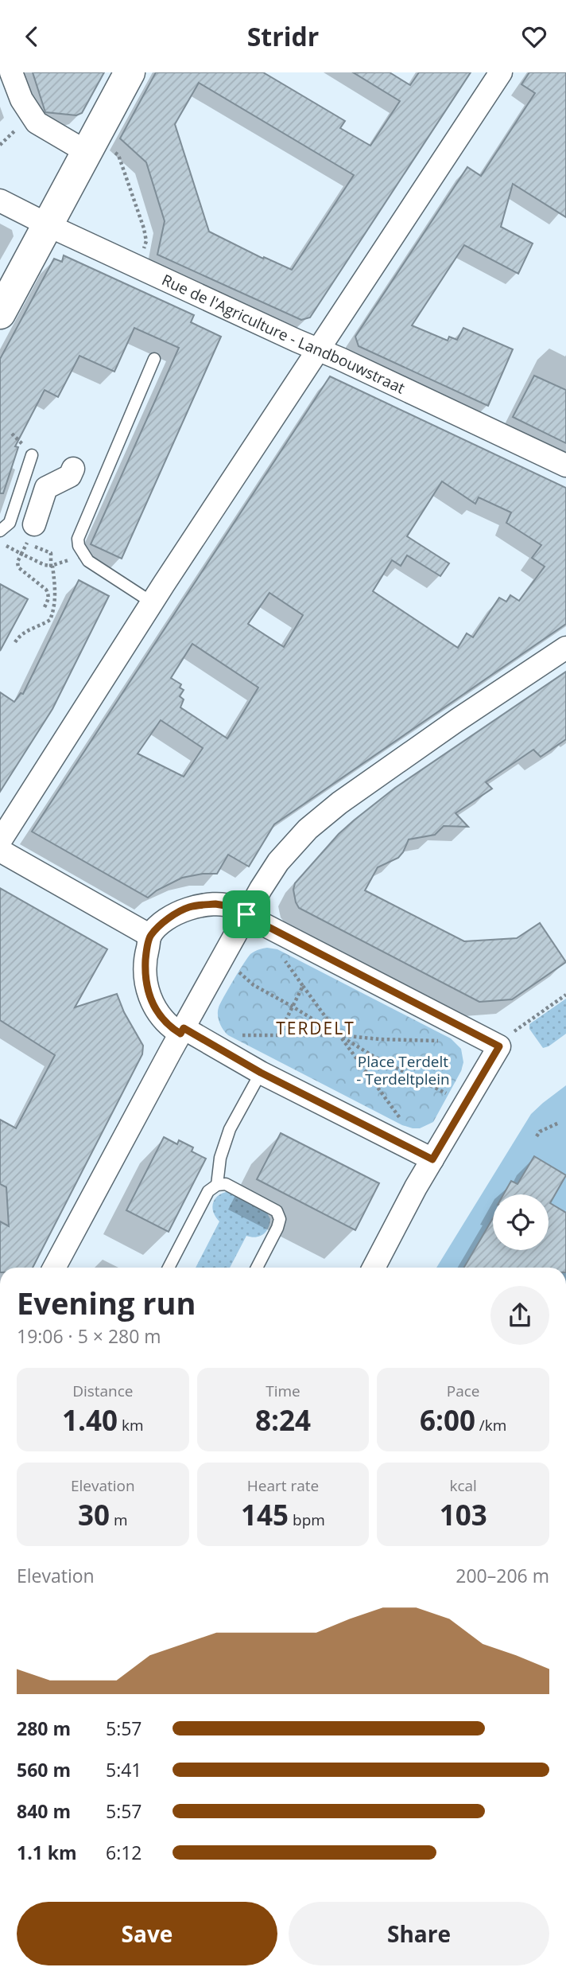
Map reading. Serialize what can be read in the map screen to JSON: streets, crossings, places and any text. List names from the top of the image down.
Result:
{
  "streets": {
    "street": ["Rue de l'Agriculture - Landbouwstraat"]
  },
  "districts": ["TERDELT"],
  "parks": ["Place Terdelt - Terdeltplein"],
  "page": {
    "header": "Stridr",
    "heading": ["Evening run", "19:06 · 5 × 280 m"],
    "stats": [
      ["Distance", "1.40 km"],
      ["Time", "8:24"],
      ["Pace", "6:00 /km"],
      ["Elevation", "30 m"],
      ["Heart rate", "145 bpm"],
      ["kcal", "103"]
    ],
    "chart": ["Elevation", "200–206 m"],
    "list": [
      {
        "name": "280 m",
        "note": "5:57"
      },
      {
        "name": "560 m",
        "note": "5:41"
      },
      {
        "name": "840 m",
        "note": "5:57"
      },
      {
        "name": "1.1 km",
        "note": "6:12"
      }
    ],
    "buttons": ["Save", "Share"]
  }
}
